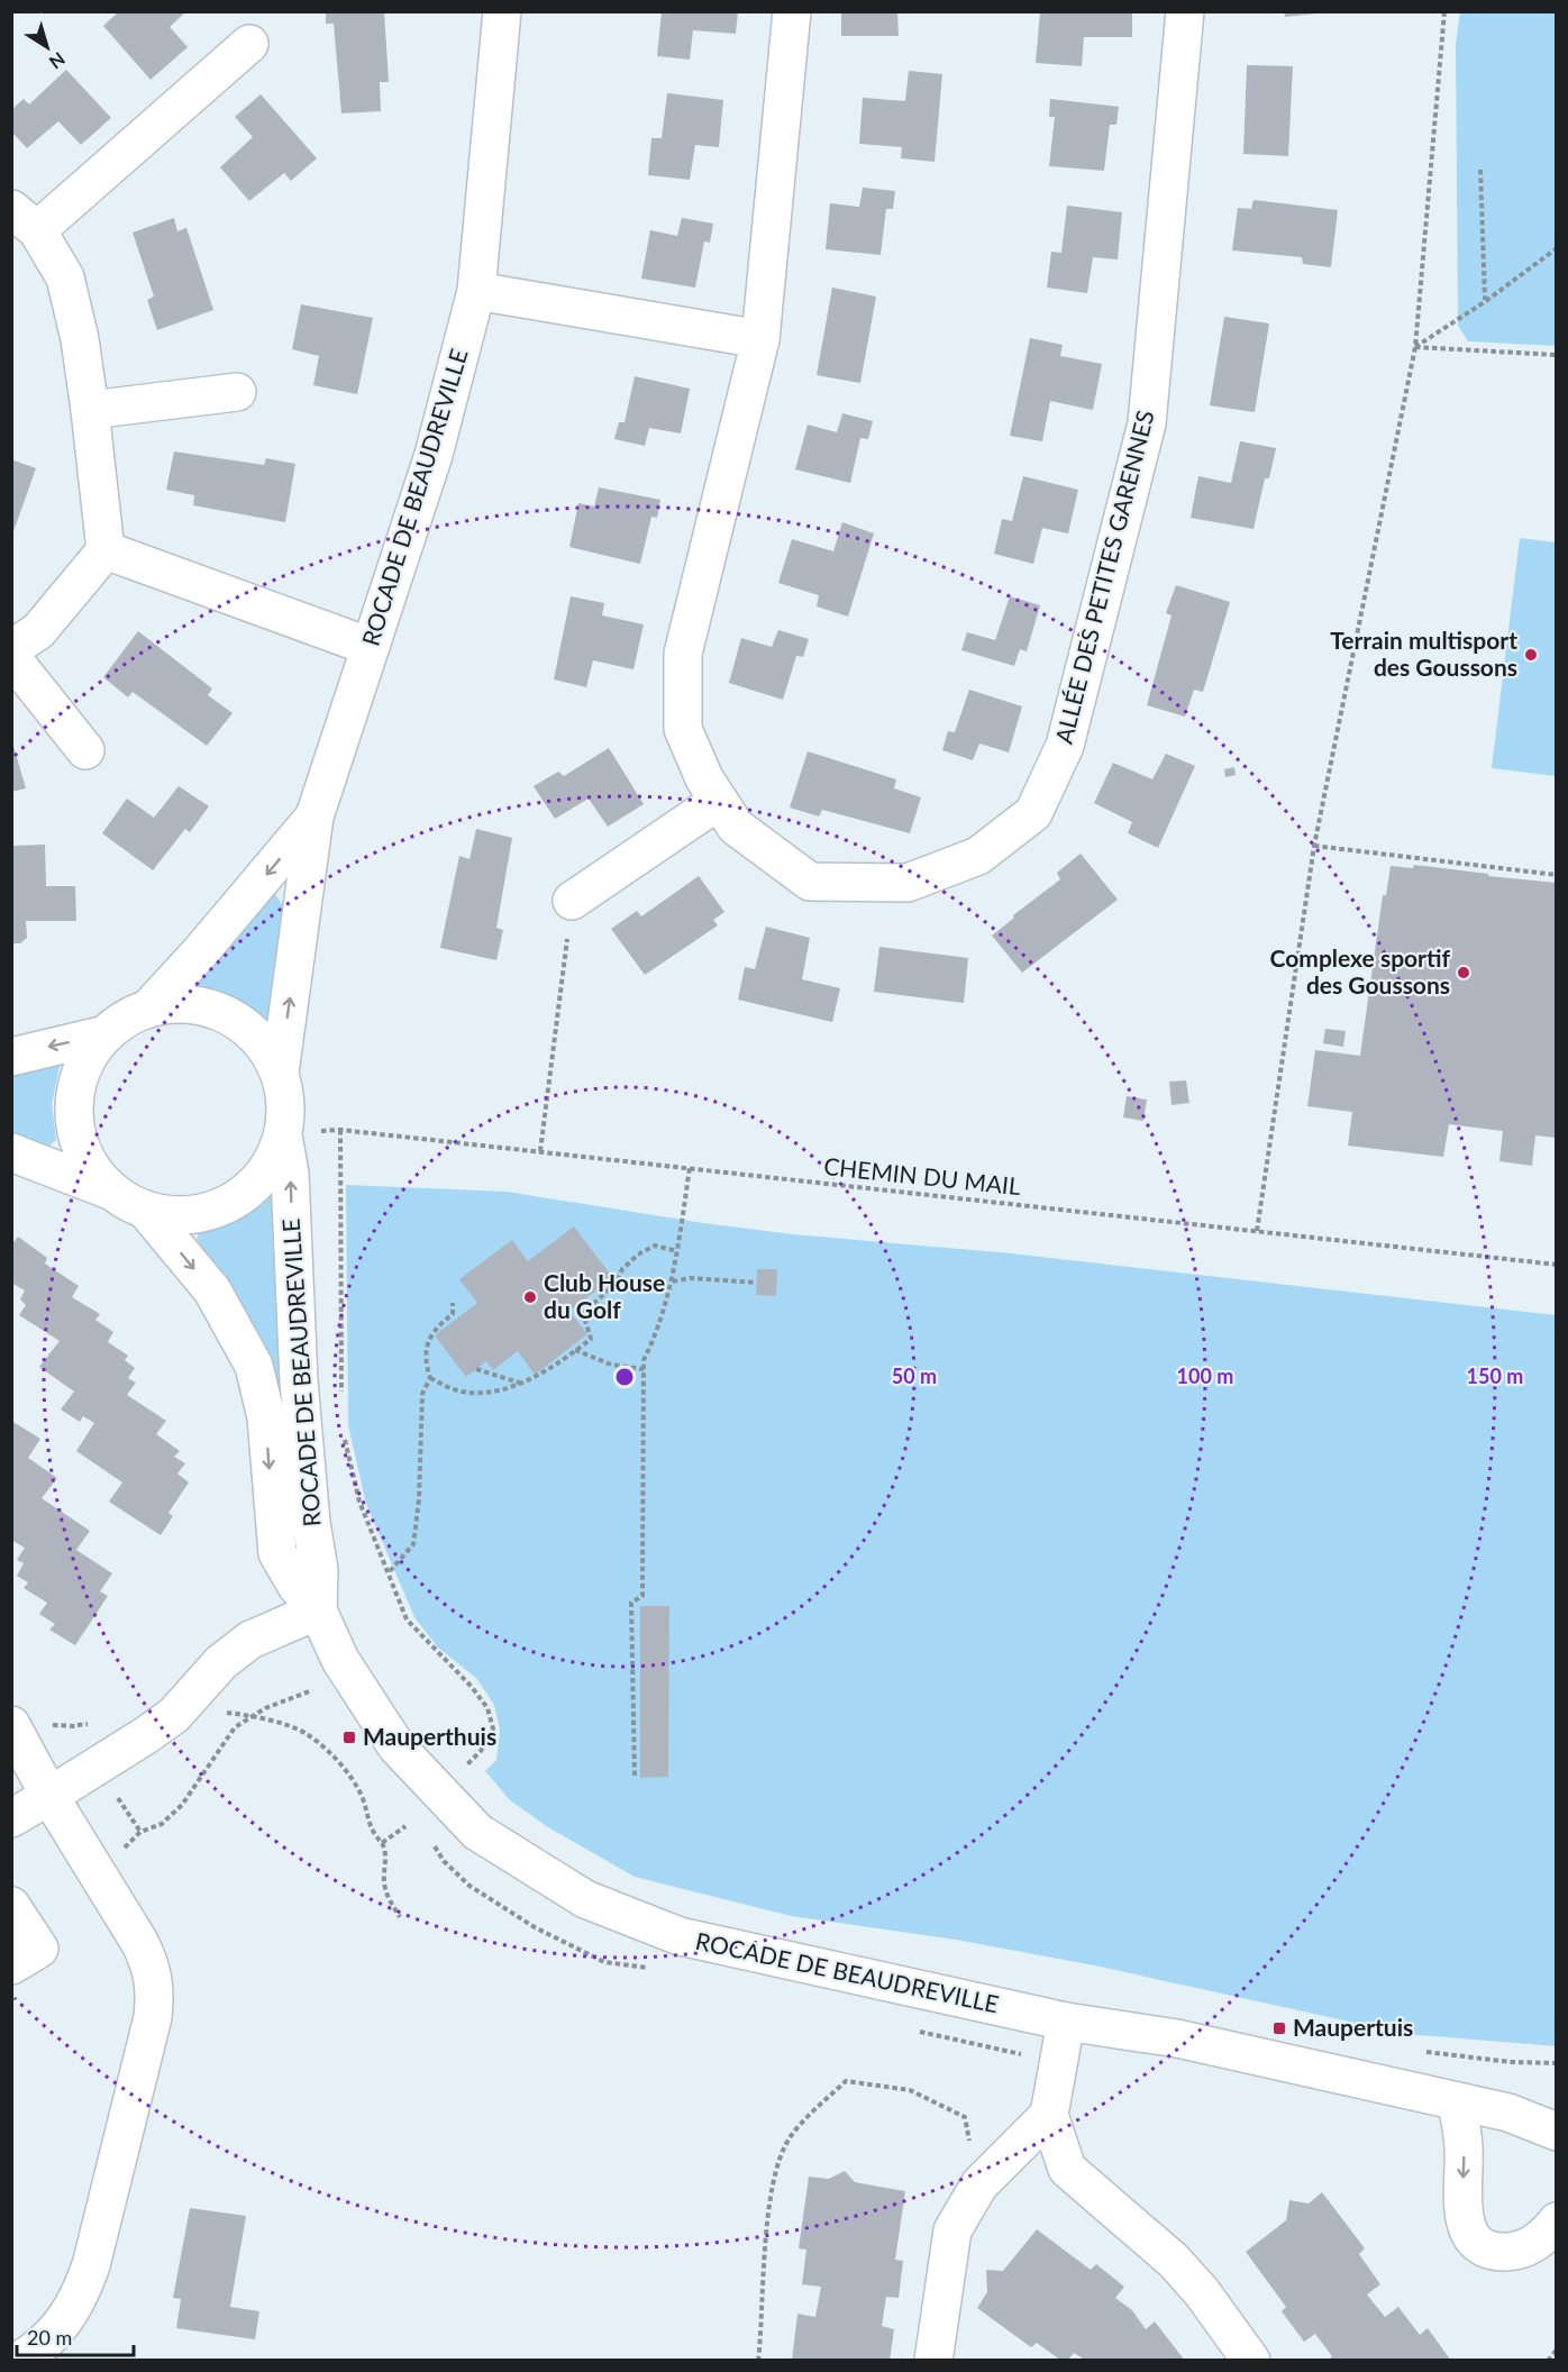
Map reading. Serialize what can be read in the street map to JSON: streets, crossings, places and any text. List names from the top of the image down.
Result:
{
  "streets": {
    "street": ["ROCADE DE BEAUDREVILLE", "ALLÉE DES PETITES GARENNES"],
    "path": ["CHEMIN DU MAIL"]
  },
  "crossings": [
    ["ROCADE DE BEAUDREVILLE", "CHEMIN DU MAIL"]
  ],
  "places": {
    "other": ["Terrain multisport des Goussons", "Complexe sportif des Goussons", "Club House du Golf"],
    "transit": ["Mauperthuis", "Maupertuis"]
  },
  "scale_bar": "20 m",
  "north": "bottom right",
  "rings": ["50 m", "100 m", "150 m"]
}
